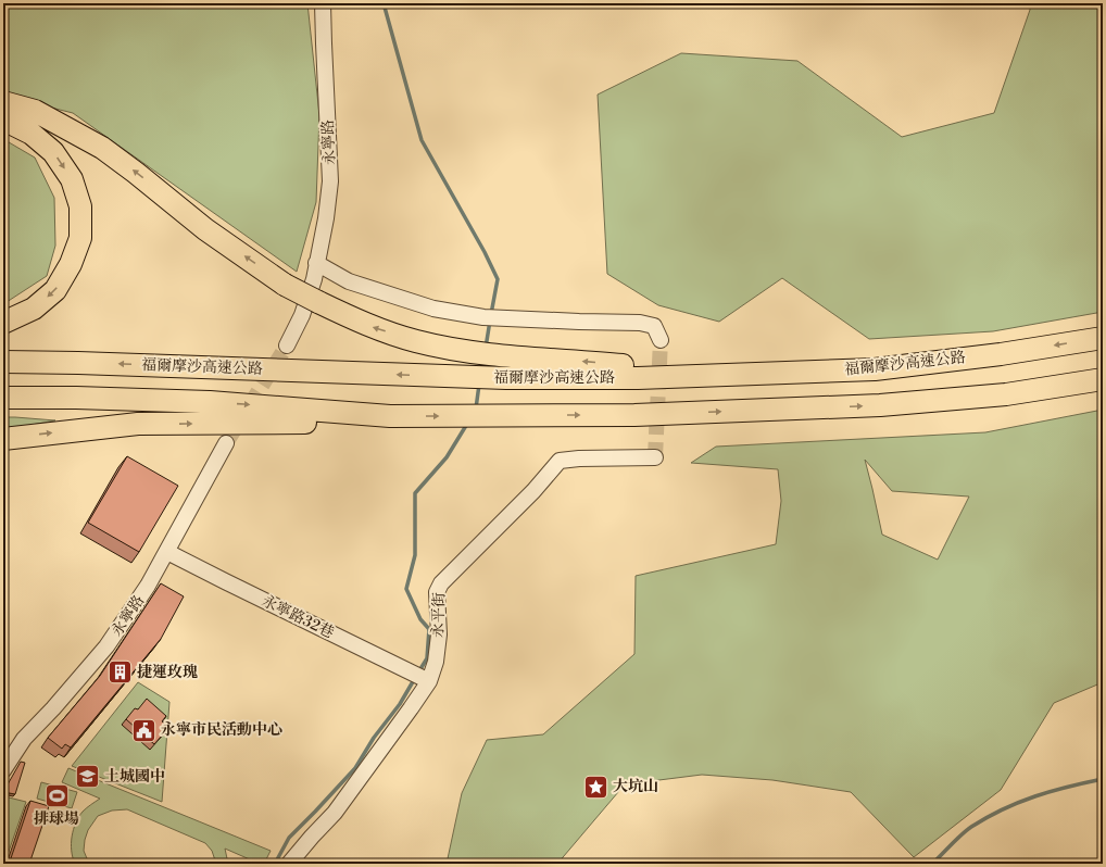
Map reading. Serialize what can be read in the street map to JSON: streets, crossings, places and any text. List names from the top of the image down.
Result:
{
  "streets": {
    "highway": ["福爾摩沙高速公路"],
    "street": ["永寧路", "永平街", "永寧路32巷"]
  },
  "crossings": [
    ["永寧路", "永寧路32巷"],
    ["永平街", "永寧路32巷"]
  ],
  "places": {
    "building": ["捷運玫瑰"],
    "public building": ["永寧市民活動中心"],
    "school or university": ["土城國中"],
    "place": ["大坑山"],
    "sports": ["排球場"]
  }
}
